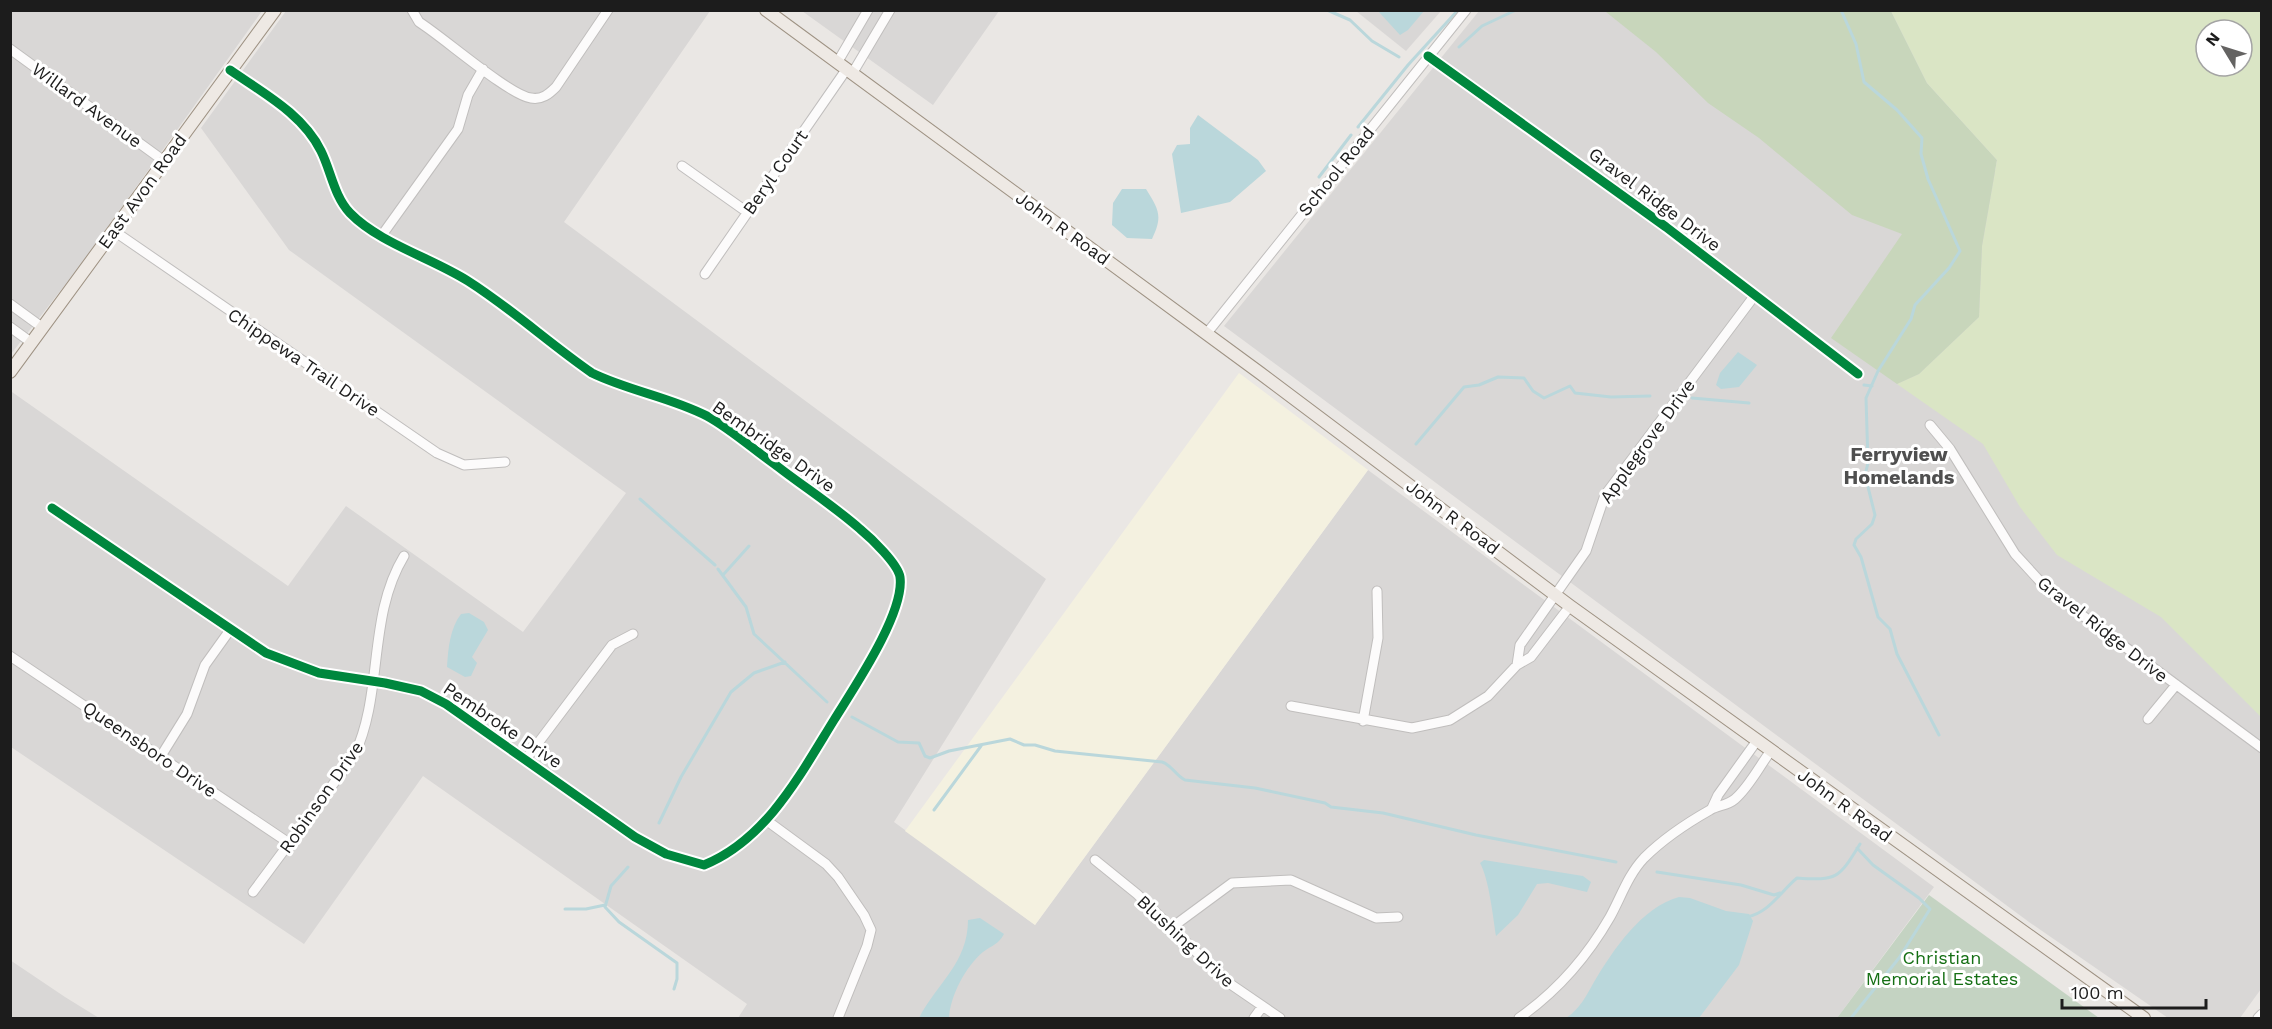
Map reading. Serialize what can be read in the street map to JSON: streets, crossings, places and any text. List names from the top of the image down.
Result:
{
  "streets": {
    "main road": ["East Avon Road", "John R Road"],
    "street": [
      "Willard Avenue",
      "School Road",
      "Beryl Court",
      "Gravel Ridge Drive",
      "Chippewa Trail Drive",
      "Applegrove Drive",
      "Bembridge Drive",
      "Pembroke Drive",
      "Queensboro Drive",
      "Robinson Drive",
      "Blushing Drive"
    ]
  },
  "crossings": [
    ["Willard Avenue", "East Avon Road"],
    ["School Road", "Gravel Ridge Drive"],
    ["School Road", "John R Road"],
    ["Beryl Court", "John R Road"],
    ["East Avon Road", "Chippewa Trail Drive"],
    ["East Avon Road", "Bembridge Drive"],
    ["Gravel Ridge Drive", "Applegrove Drive"],
    ["John R Road", "Applegrove Drive"],
    ["Bembridge Drive", "Pembroke Drive"],
    ["Pembroke Drive", "Robinson Drive"],
    ["Queensboro Drive", "Robinson Drive"]
  ],
  "districts": ["Ferryview Homelands"],
  "parks": ["Christian Memorial Estates"],
  "scale_bar": "100 m",
  "north": "top left"
}
